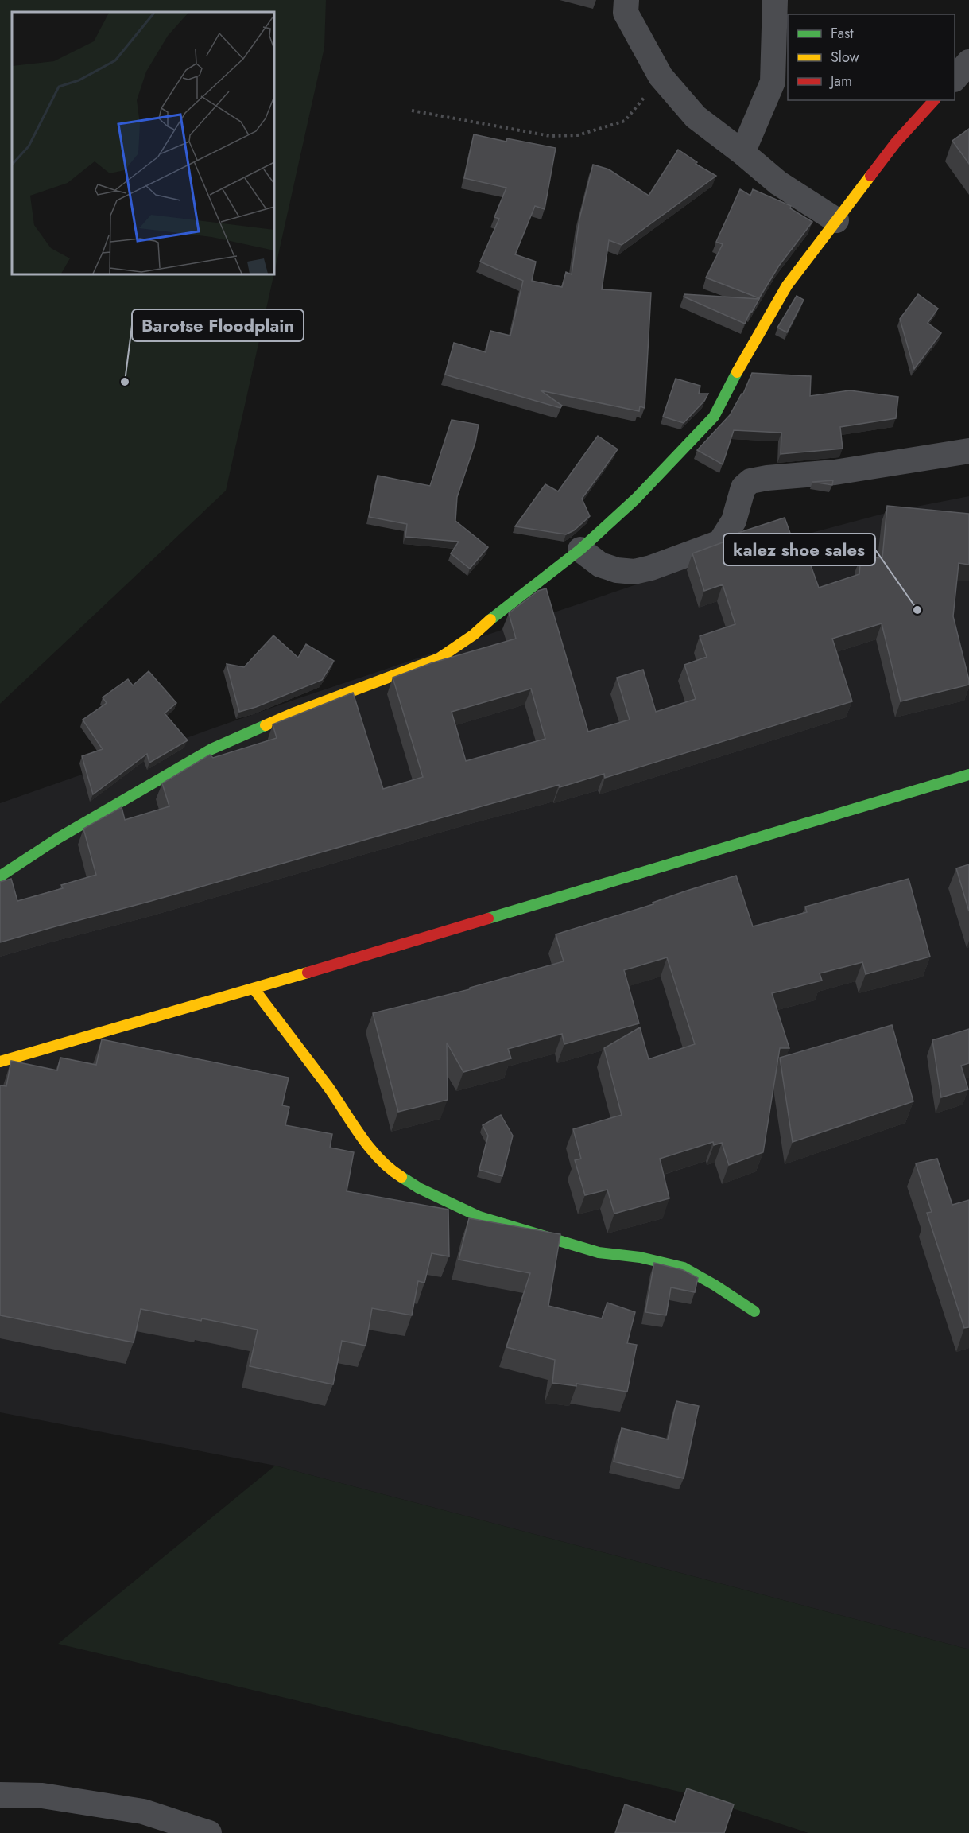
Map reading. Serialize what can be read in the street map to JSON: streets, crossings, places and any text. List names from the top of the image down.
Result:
{
  "places": ["Barotse Floodplain", "kalez shoe sales"],
  "legend": ["Fast", "Slow", "Jam"]
}
